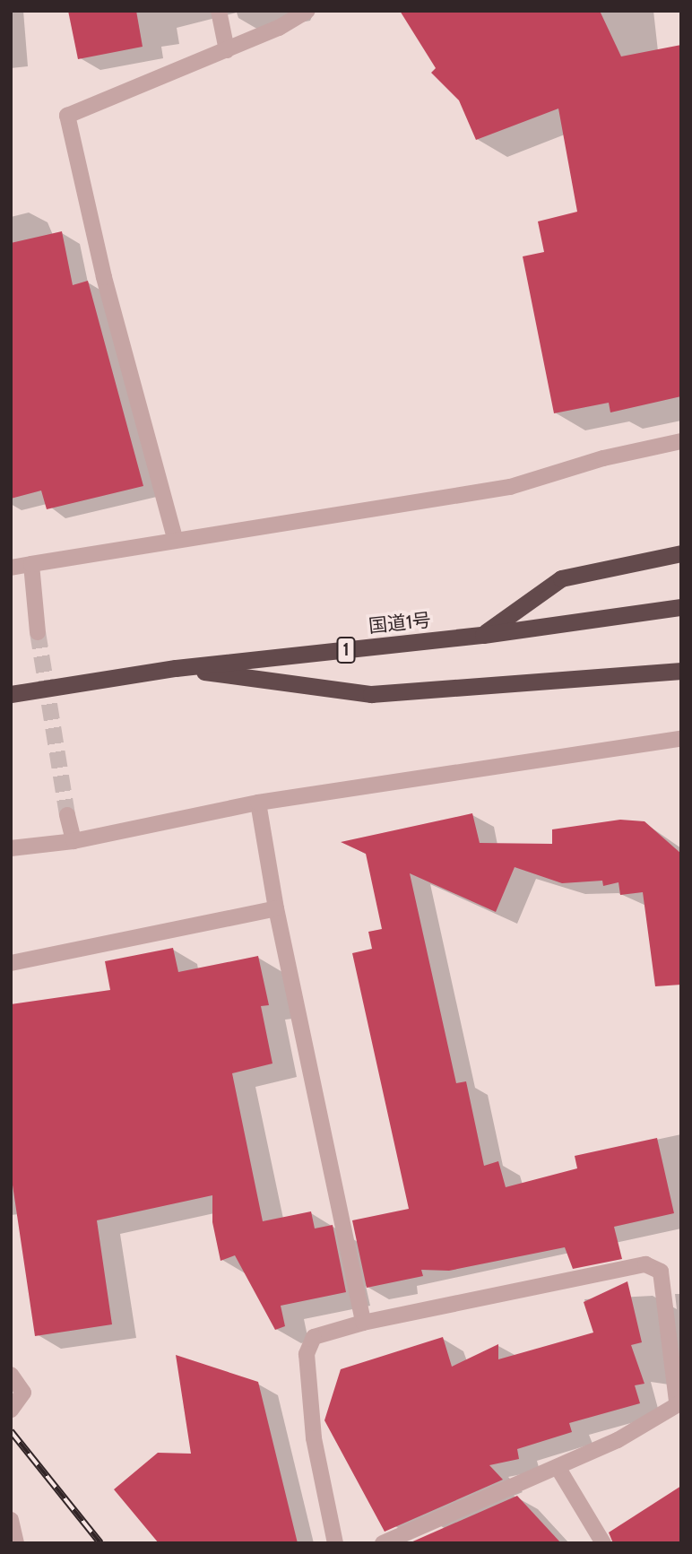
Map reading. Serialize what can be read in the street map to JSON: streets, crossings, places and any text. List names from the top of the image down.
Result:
{
  "streets": {
    "highway": ["国道1号", "1"]
  },
  "crossings": [
    ["国道1号", "1"]
  ]
}
